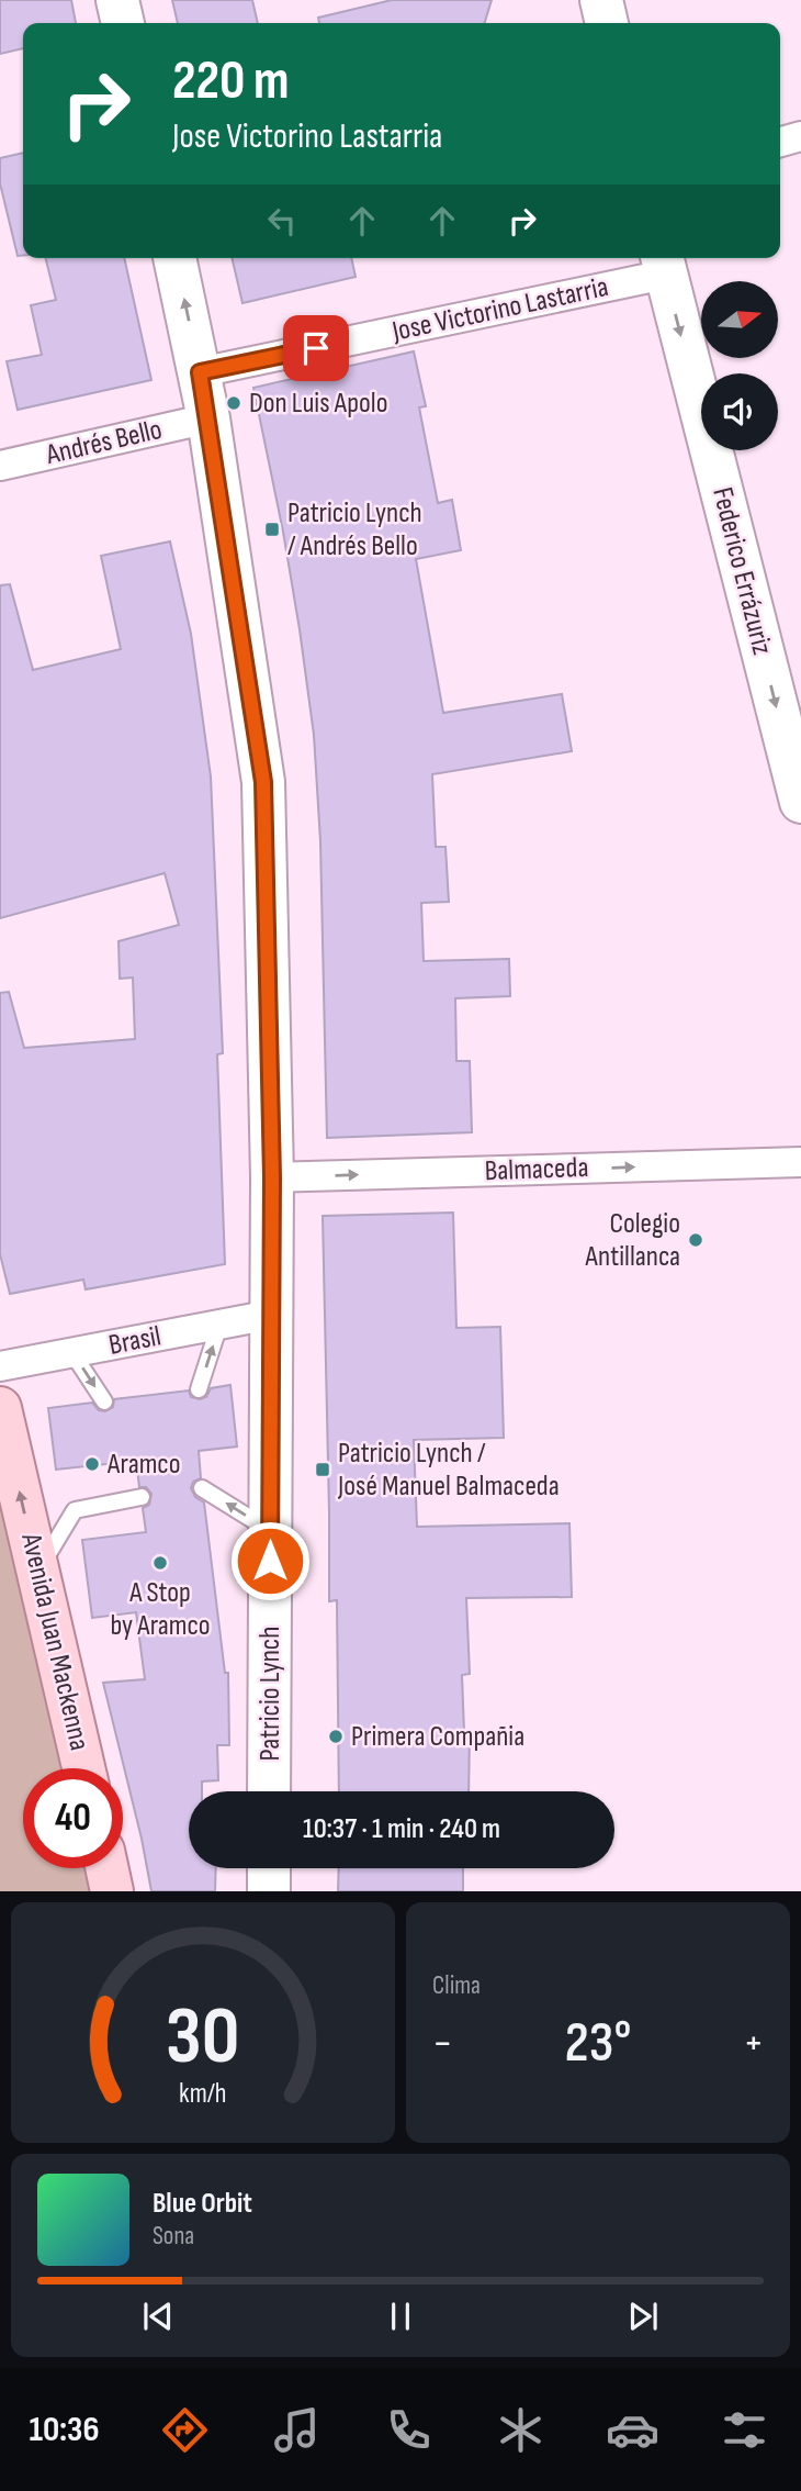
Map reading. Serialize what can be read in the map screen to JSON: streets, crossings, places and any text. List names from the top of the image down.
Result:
{
  "streets": {
    "main road": ["Avenida Juan Mackenna"],
    "street": [
      "Jose Victorino Lastarria",
      "Andrés Bello",
      "Federico Errázuriz",
      "Balmaceda",
      "Brasil",
      "Patricio Lynch"
    ]
  },
  "crossings": [
    ["Jose Victorino Lastarria", "Federico Errázuriz"],
    ["Jose Victorino Lastarria", "Patricio Lynch"],
    ["Andrés Bello", "Patricio Lynch"],
    ["Balmaceda", "Patricio Lynch"],
    ["Brasil", "Patricio Lynch"]
  ],
  "one_way": ["Federico Errázuriz", "Balmaceda", "Avenida Juan Mackenna"],
  "places": {
    "other": [
      "Don Luis Apolo",
      "Colegio Antillanca",
      "Aramco",
      "A Stop by Aramco",
      "Primera Compañia"
    ],
    "transit": ["Patricio Lynch / Andrés Bello", "Patricio Lynch / José Manuel Balmaceda"]
  },
  "north": "right",
  "page": {
    "turn": ["220 m", "Jose Victorino Lastarria"],
    "limit": "40",
    "trip": "10:37 · 1 min · 240 m",
    "tile": "Clima",
    "heat": ["−", "23°", "+"],
    "song": ["Blue Orbit", "Sona"],
    "tabs": "10:36",
    "gauge": ["30", "km/h"]
  }
}
